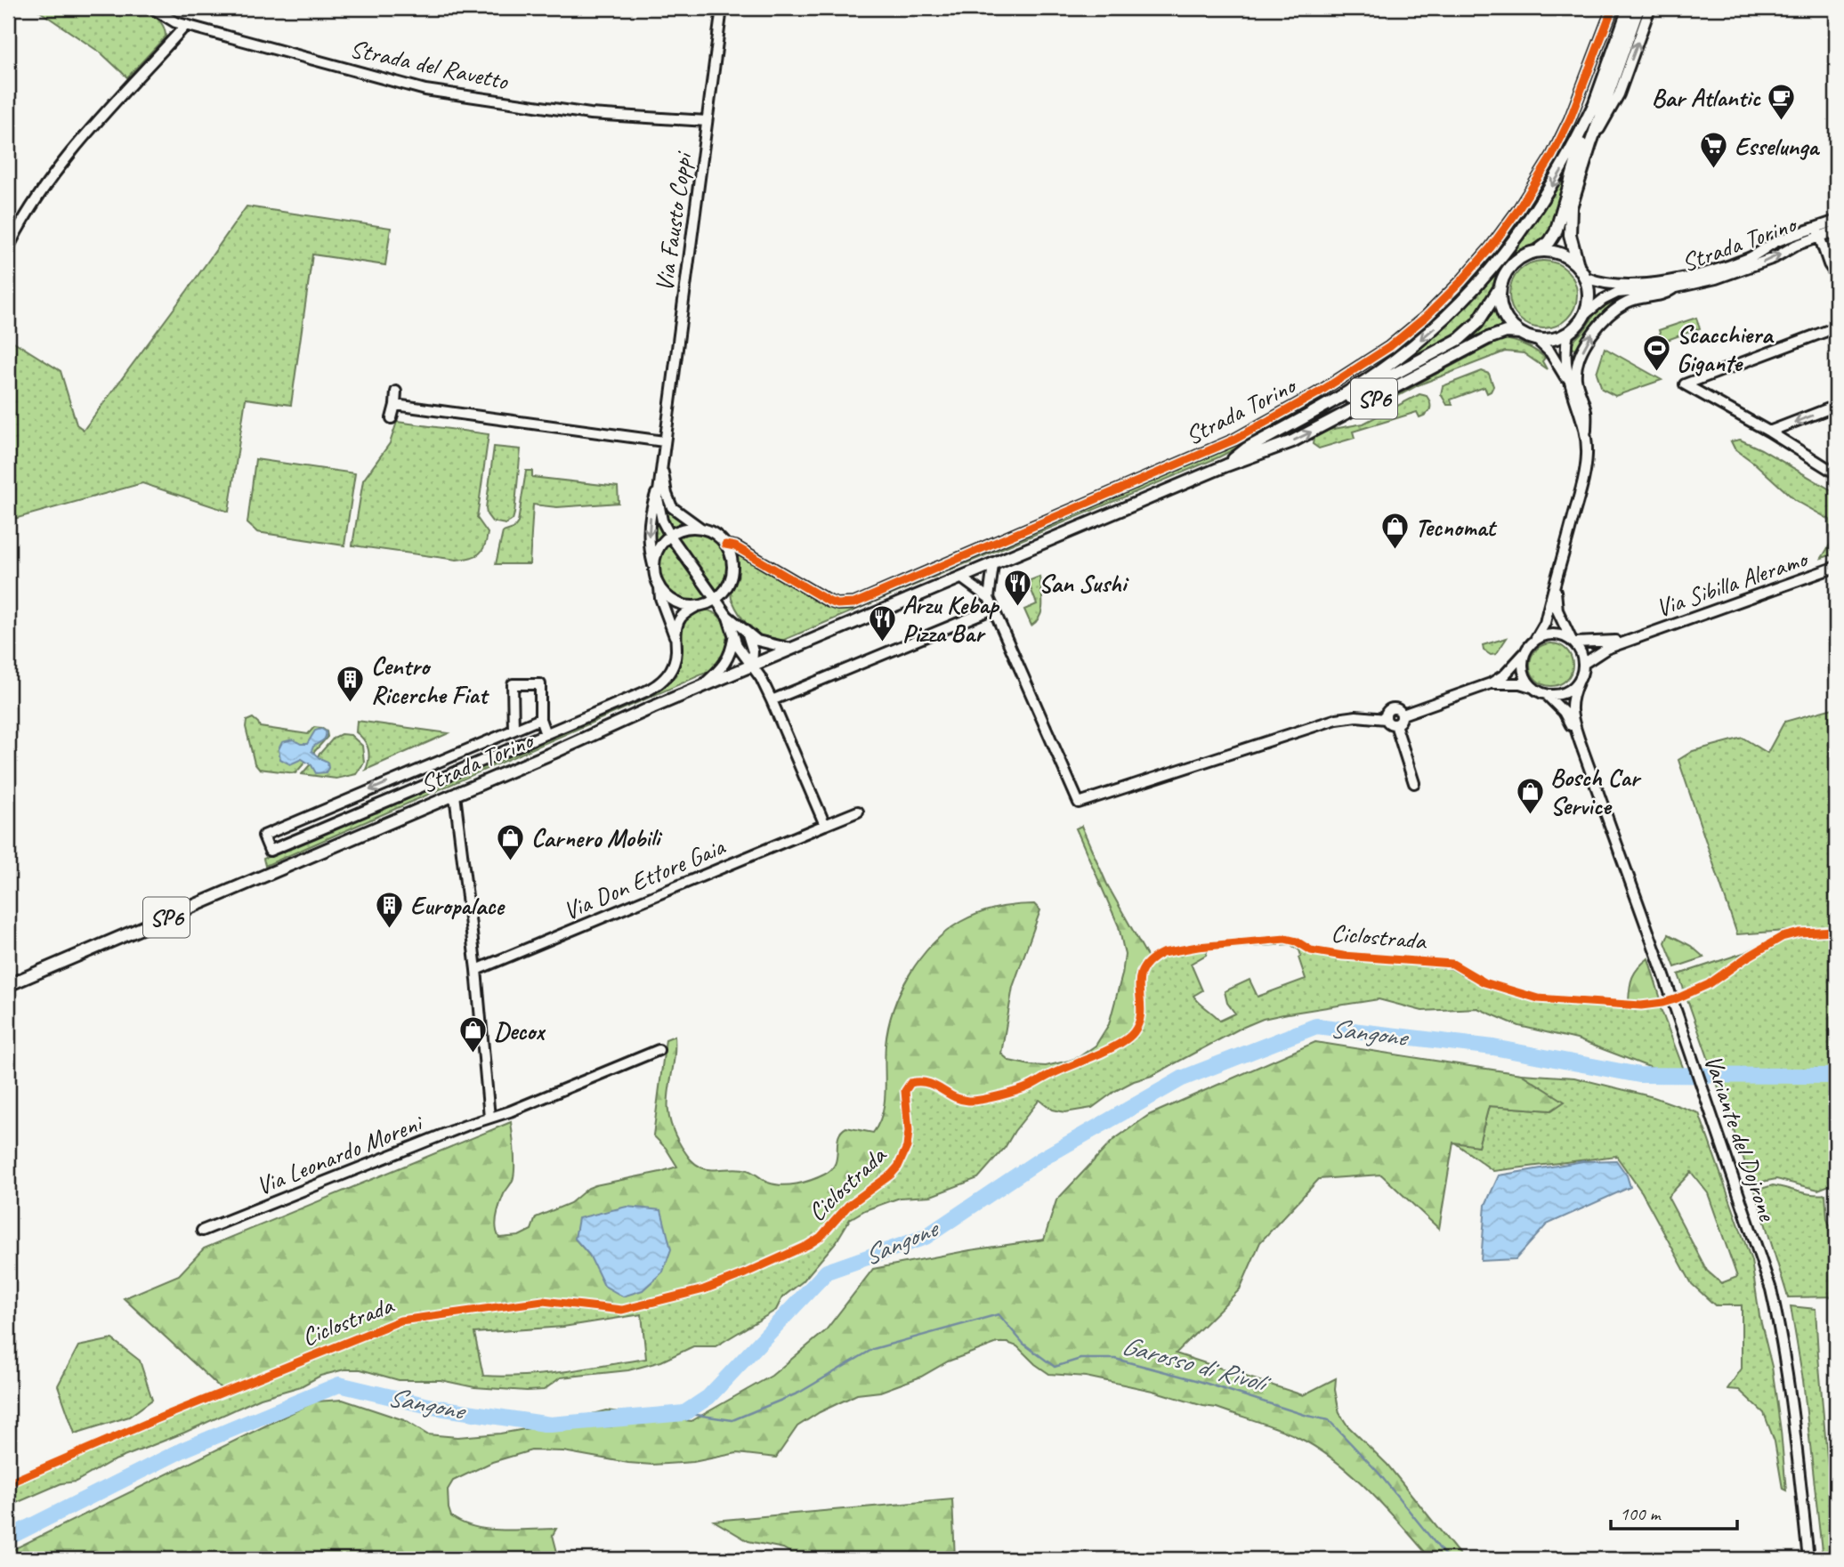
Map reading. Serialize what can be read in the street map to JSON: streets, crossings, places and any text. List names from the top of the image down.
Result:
{
  "streets": {
    "main road": ["Strada Torino", "SP6"],
    "street": [
      "Strada del Ravetto",
      "Via Fausto Coppi",
      "Via Sibilla Aleramo",
      "Via Don Ettore Gaia",
      "Variante del Dojrone",
      "Via Leonardo Moreni"
    ],
    "cycle path": ["Ciclostrada"]
  },
  "crossings": [
    ["Strada del Ravetto", "Via Fausto Coppi"],
    ["Via Fausto Coppi", "Strada Torino"],
    ["Strada Torino", "SP6"],
    ["Via Sibilla Aleramo", "Variante del Dojrone"]
  ],
  "water": ["Sangone", "Garosso di Rivoli"],
  "places": {
    "cafe": ["Bar Atlantic"],
    "supermarket": ["Esselunga"],
    "sports": ["Scacchiera Gigante"],
    "shop": [
      "Tecnomat",
      "Bosch Car Service",
      "Carnero Mobili",
      "Decox"
    ],
    "restaurant": ["San Sushi", "Arzu Kebap Pizza Bar"],
    "building": ["Centro Ricerche Fiat", "Europalace"]
  },
  "scale_bar": "100 m"
}
